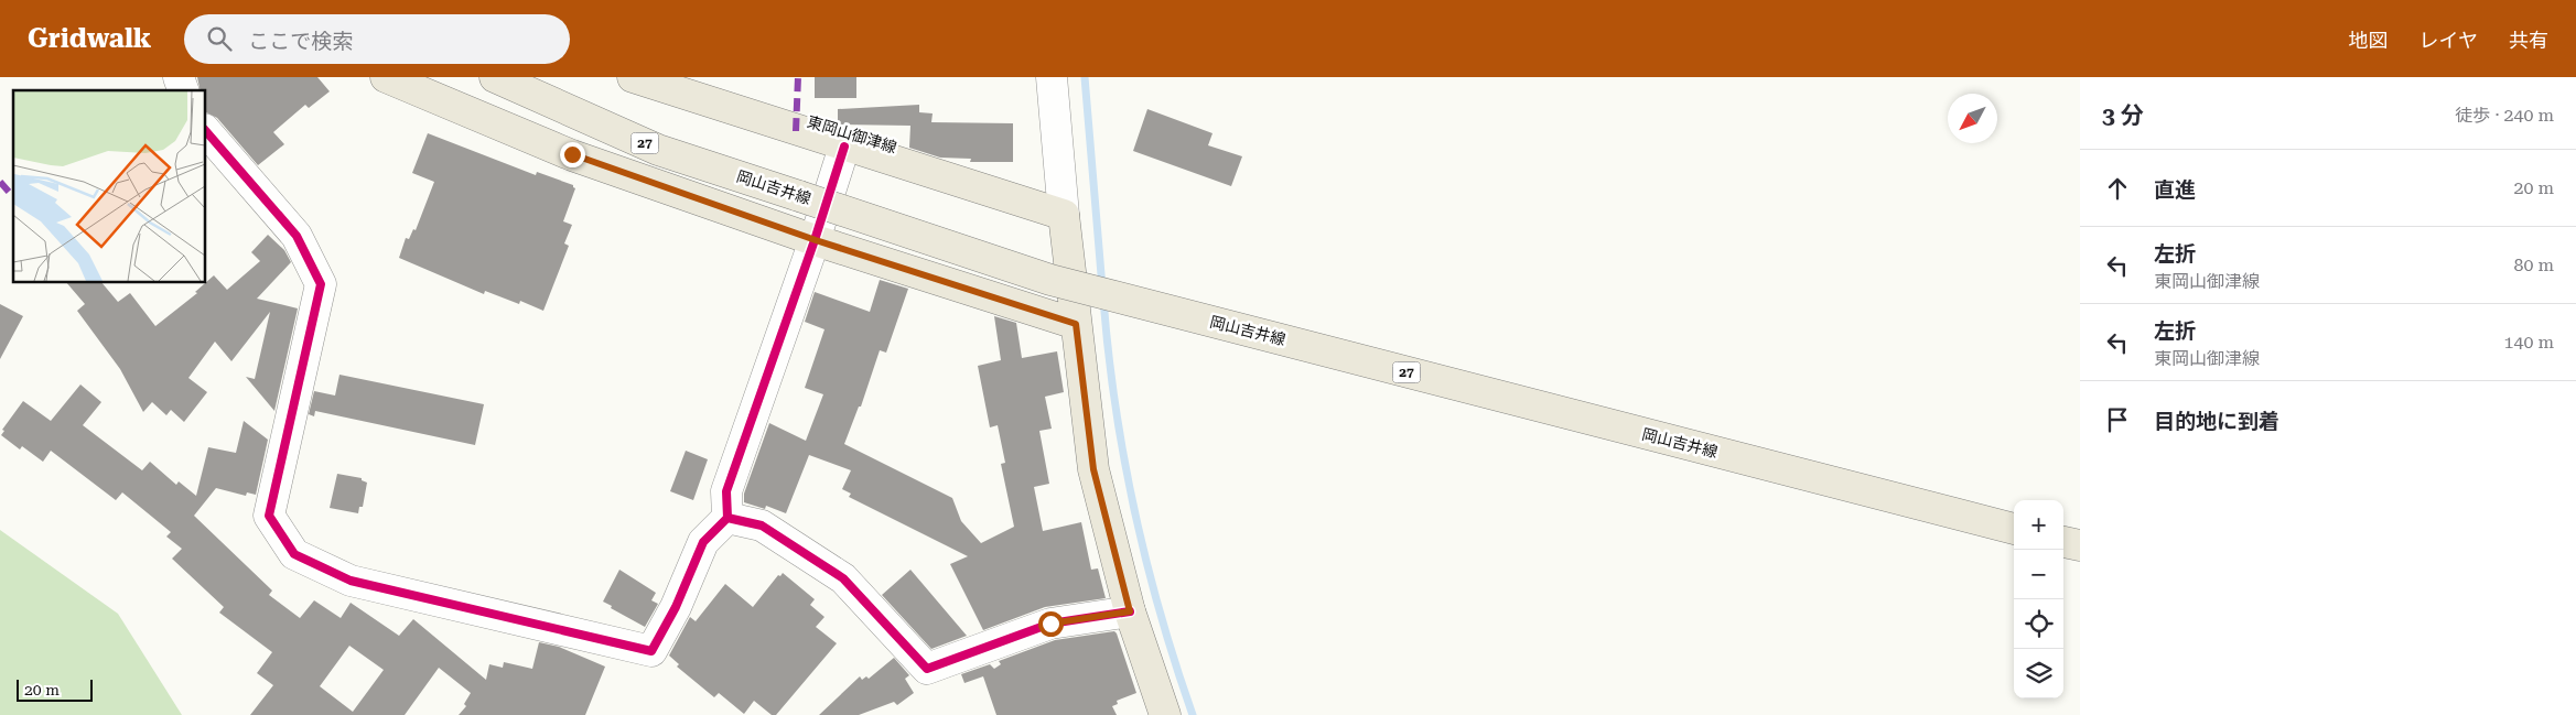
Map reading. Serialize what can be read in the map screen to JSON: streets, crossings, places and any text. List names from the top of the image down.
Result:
{
  "streets": {
    "main road": ["東岡山御津線", "27", "岡山吉井線"]
  },
  "scale_bar": "20 m",
  "north": "bottom left",
  "page": {
    "header": "Gridwalk",
    "search": "ここで検索",
    "nav": ["地図", "レイヤ", "共有"],
    "heading": ["3 分", "徒歩 · 240 m"],
    "list": [
      ["直進", "20 m"],
      ["左折", "東岡山御津線", "80 m"],
      ["左折", "東岡山御津線", "140 m"],
      "目的地に到着"
    ],
    "map_buttons": ["+", "−"],
    "scale": "20 m"
  }
}
